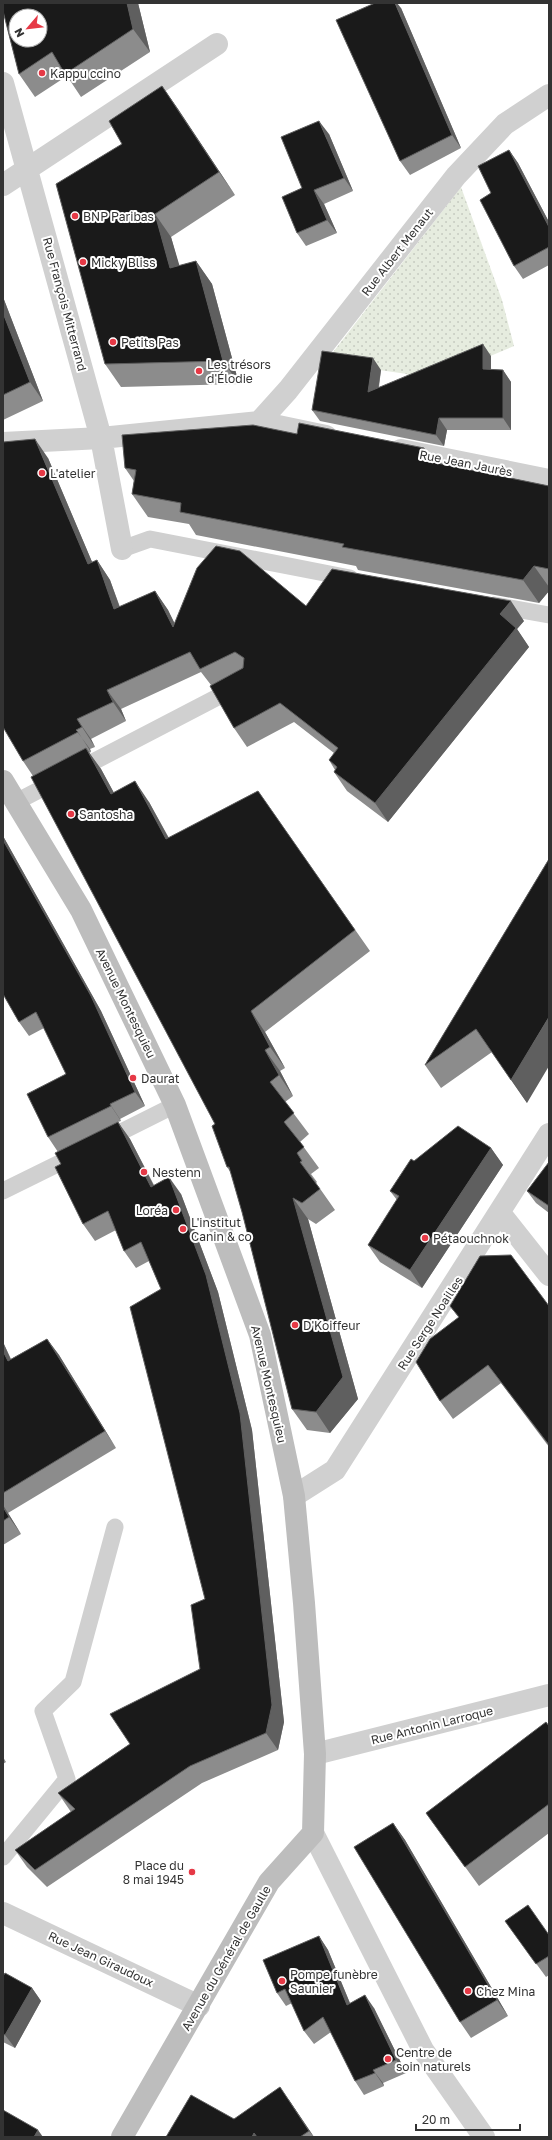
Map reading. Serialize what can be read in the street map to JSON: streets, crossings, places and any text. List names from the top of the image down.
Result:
{
  "streets": {
    "main road": ["Avenue Montesquieu", "Avenue du Général de Gaulle"],
    "street": [
      "Rue Albert Menaut",
      "Rue François Mitterrand",
      "Rue Jean Jaurès",
      "Rue Serge Noailles",
      "Rue Antonin Larroque",
      "Rue Jean Giraudoux"
    ]
  },
  "crossings": [
    ["Avenue Montesquieu", "Rue Serge Noailles"],
    ["Avenue Montesquieu", "Rue Antonin Larroque"],
    ["Avenue du Général de Gaulle", "Rue Jean Giraudoux"]
  ],
  "places": [
    "Kappu ccino",
    "BNP Paribas",
    "Micky Bliss",
    "Petits Pas",
    "Les trésors d'Élodie",
    "L'atelier",
    "Santosha",
    "Daurat",
    "Nestenn",
    "Loréa",
    "L'institut Canin & co",
    "Pétaouchnok",
    "D'Koiffeur",
    "Place du 8 mai 1945",
    "Pompe funèbre Saunier",
    "Chez Mina",
    "Centre de soin naturels"
  ],
  "scale_bar": "20 m",
  "north": "bottom left"
}
